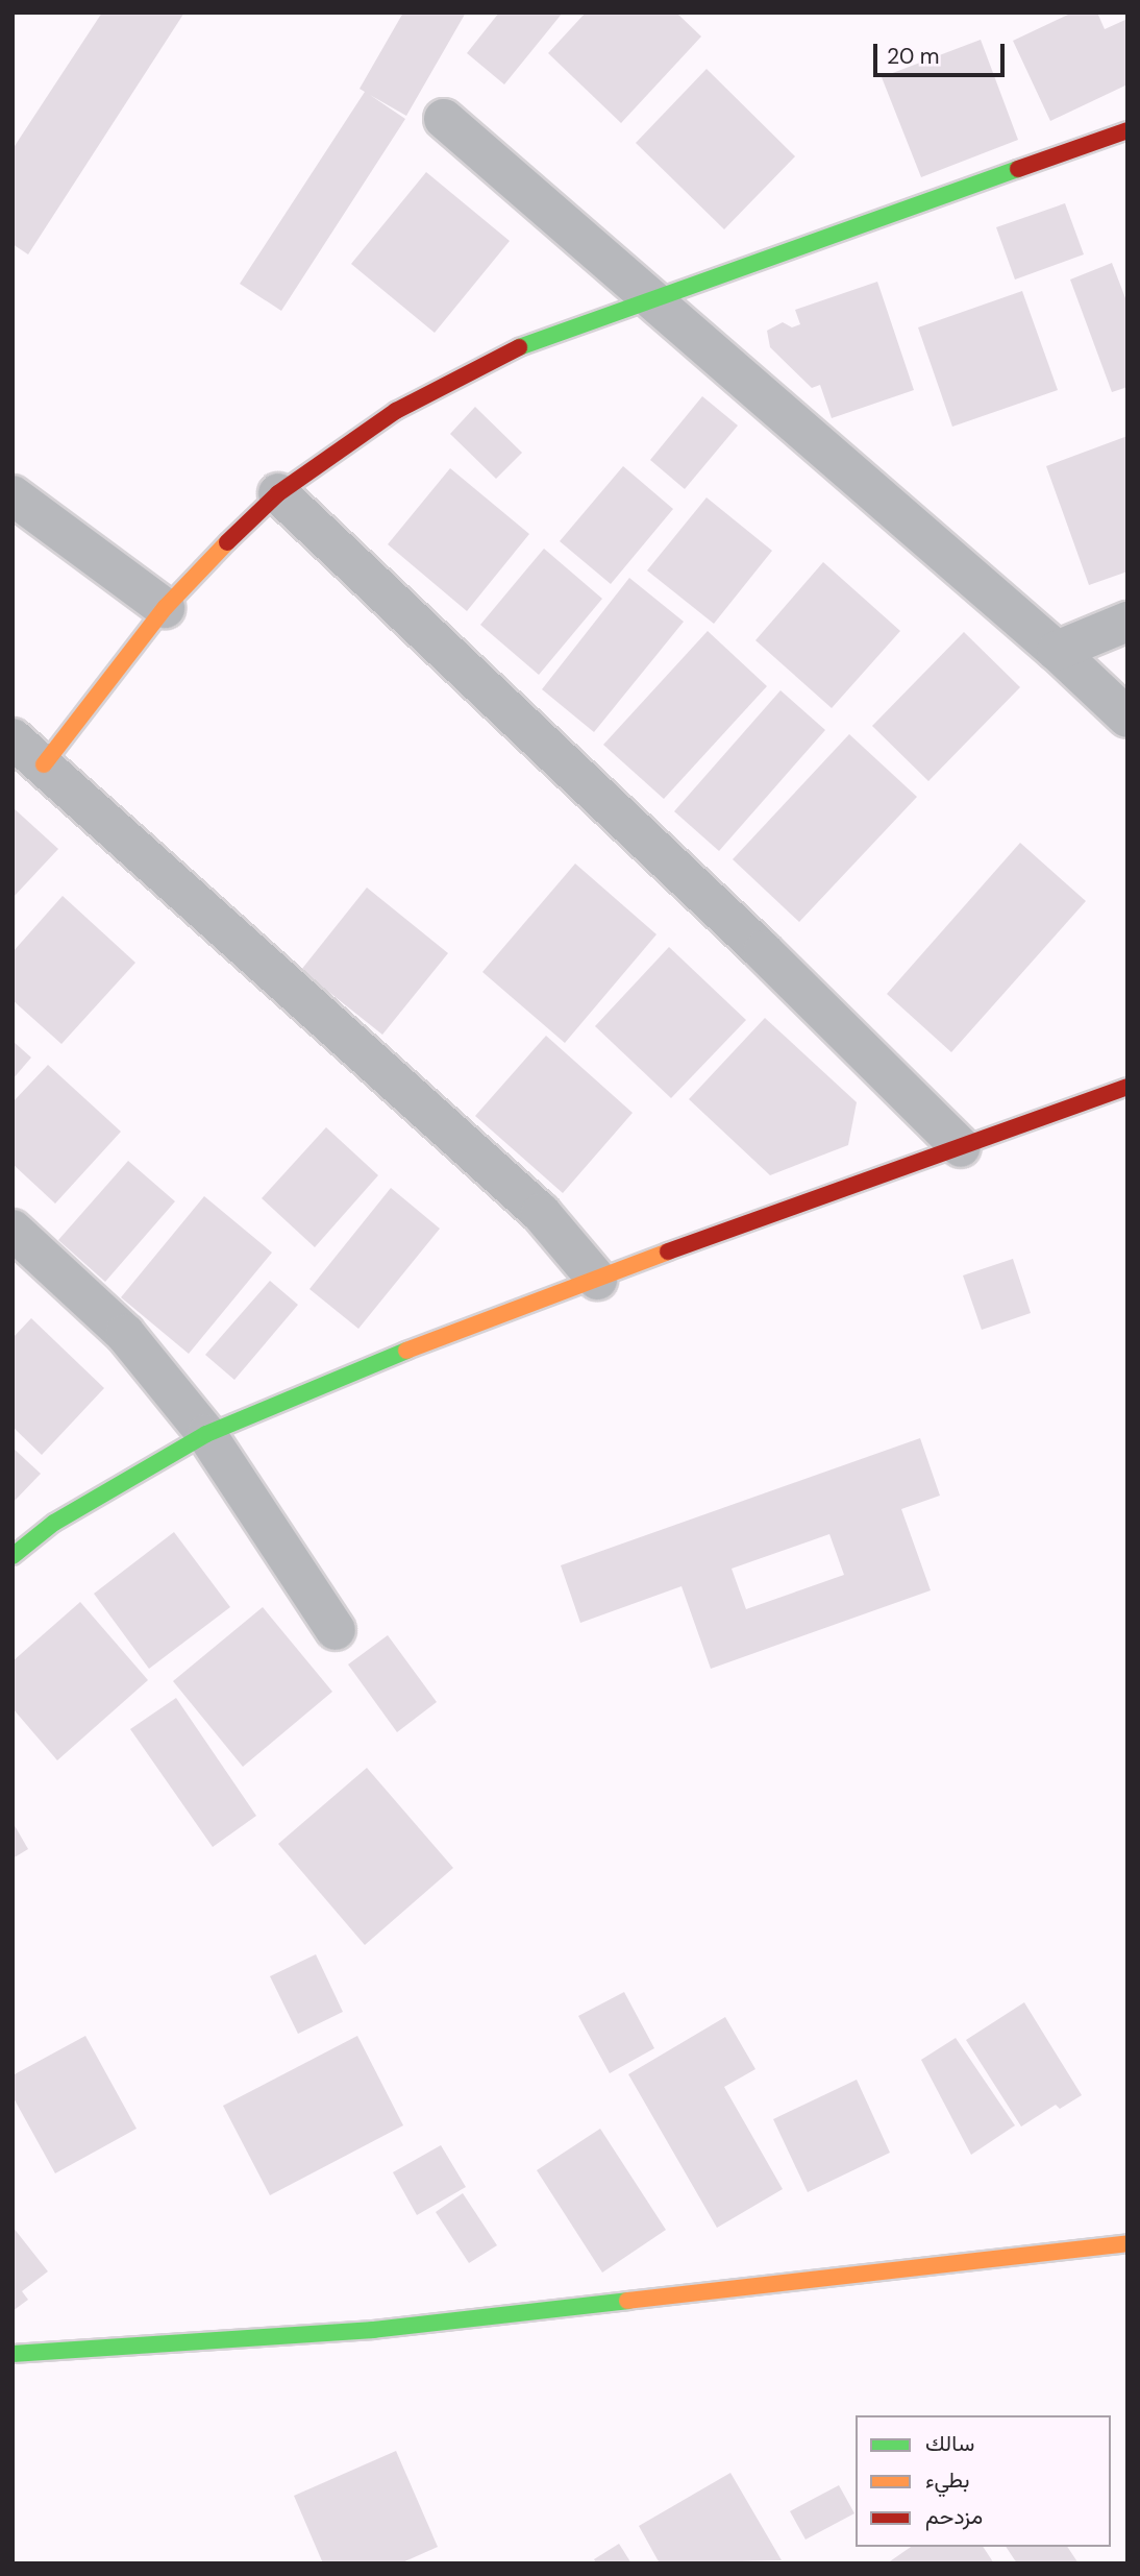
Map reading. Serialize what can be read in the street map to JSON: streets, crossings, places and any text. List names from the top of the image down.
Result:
{
  "legend": ["سالك", "بطيء", "مزدحم"],
  "scale_bar": "20 m"
}
